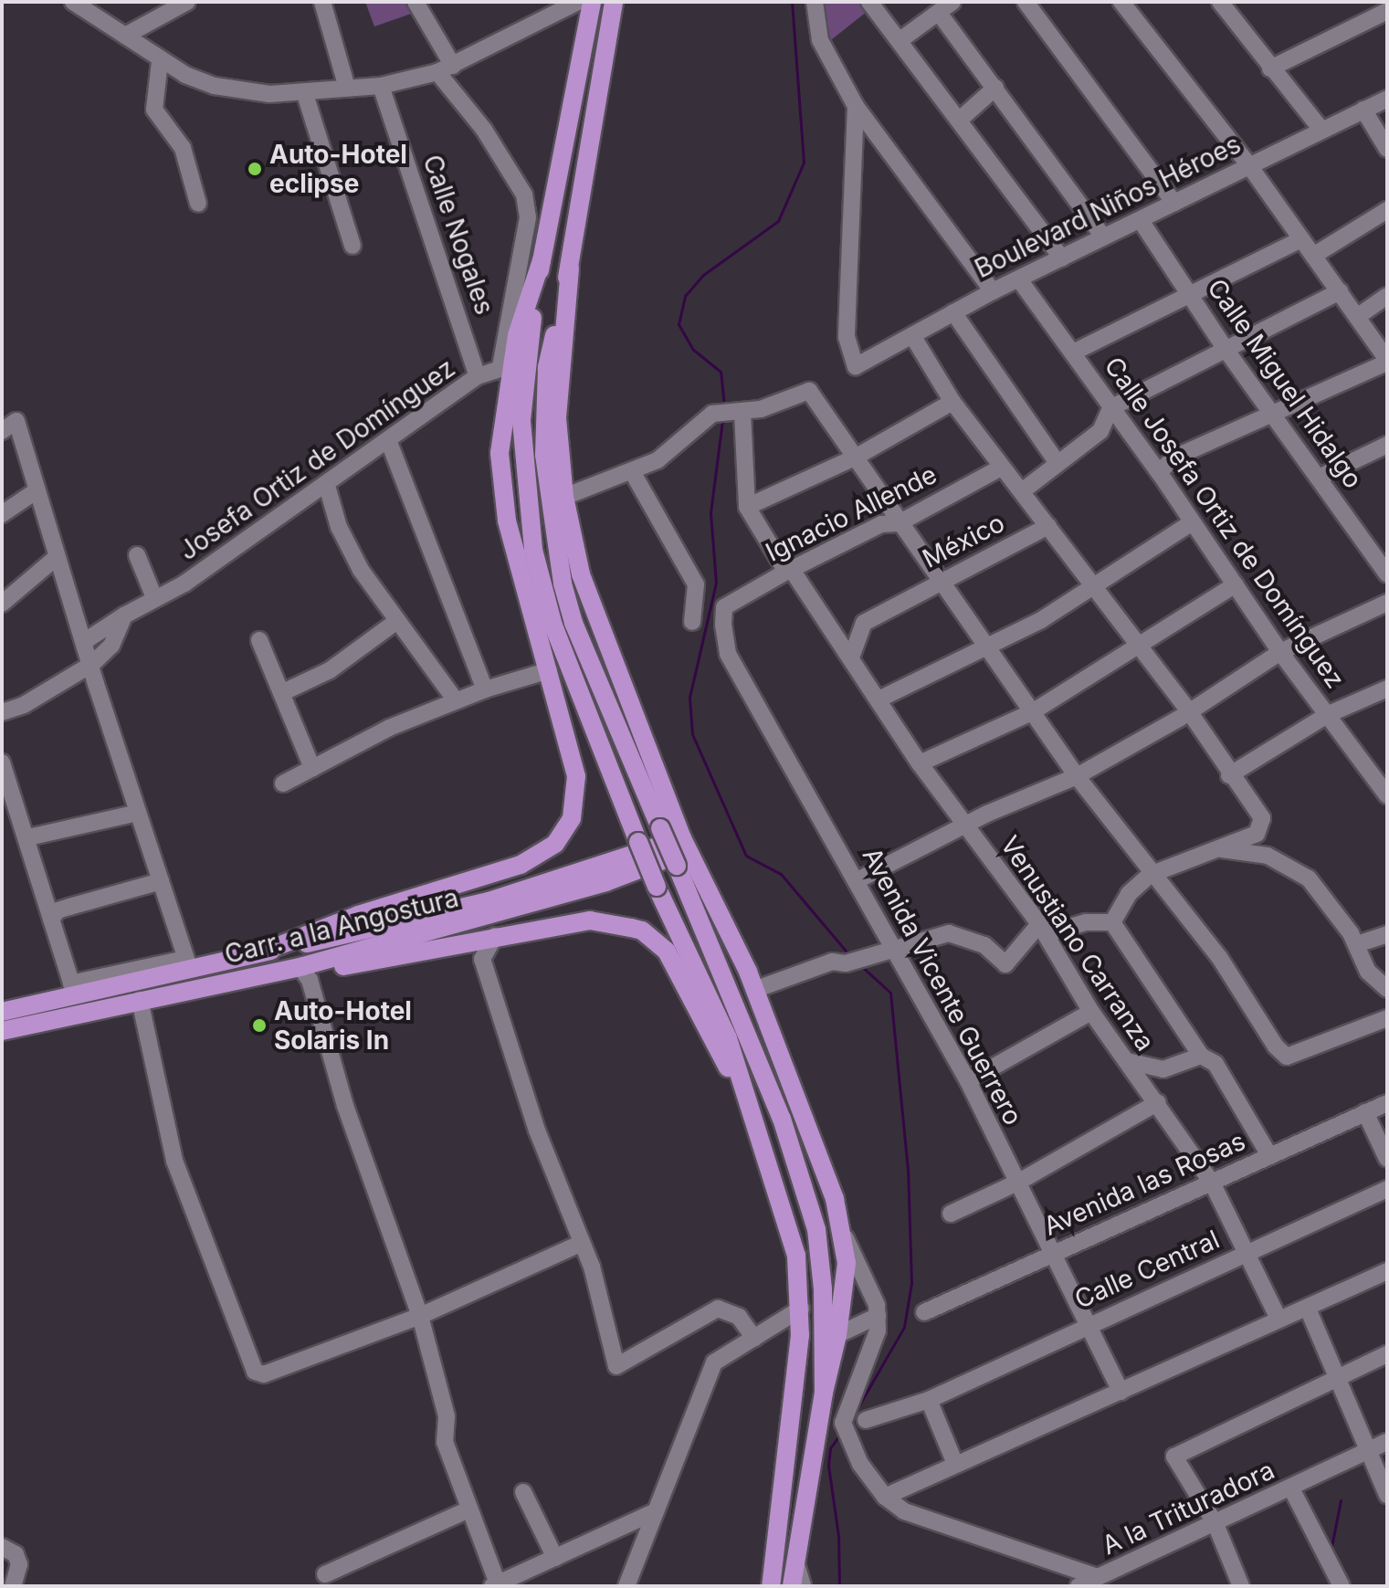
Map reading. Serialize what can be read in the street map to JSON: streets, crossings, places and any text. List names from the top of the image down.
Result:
{
  "streets": {
    "main road": ["Carr. a la Angostura"],
    "street": [
      "Boulevard Niños Héroes",
      "Calle Nogales",
      "Calle Miguel Hidalgo",
      "Josefa Ortiz de Domínguez",
      "Ignacio Allende",
      "Calle Josefa Ortiz de Domínguez",
      "México",
      "Venustiano Carranza",
      "Avenida Vicente Guerrero",
      "Avenida las Rosas",
      "Calle Central",
      "A la Trituradora"
    ]
  },
  "crossings": [
    ["Boulevard Niños Héroes", "Calle Miguel Hidalgo"],
    ["Boulevard Niños Héroes", "Calle Josefa Ortiz de Domínguez"],
    ["Boulevard Niños Héroes", "México"],
    ["Calle Nogales", "Josefa Ortiz de Domínguez"],
    ["Ignacio Allende", "México"],
    ["Ignacio Allende", "Venustiano Carranza"],
    ["Ignacio Allende", "Avenida Vicente Guerrero"],
    ["México", "Venustiano Carranza"],
    ["Venustiano Carranza", "Avenida las Rosas"],
    ["Venustiano Carranza", "Calle Central"],
    ["Avenida Vicente Guerrero", "Avenida las Rosas"],
    ["Avenida Vicente Guerrero", "Calle Central"]
  ],
  "places": ["Auto-Hotel eclipse", "Auto-Hotel Solaris In"]
}
